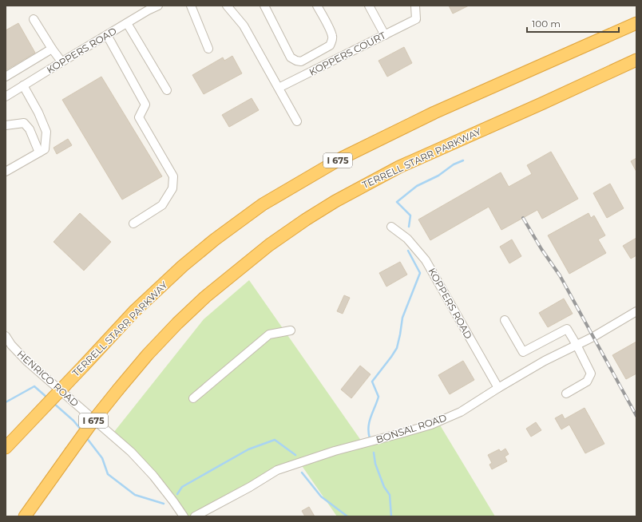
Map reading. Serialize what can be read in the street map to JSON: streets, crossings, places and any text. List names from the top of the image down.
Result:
{
  "streets": {
    "highway": ["TERRELL STARR PARKWAY", "I 675"],
    "street": [
      "KOPPERS ROAD",
      "KOPPERS COURT",
      "HENRICO ROAD",
      "BONSAL ROAD"
    ]
  },
  "crossings": [
    ["KOPPERS ROAD", "BONSAL ROAD"]
  ],
  "scale_bar": "100 m"
}
